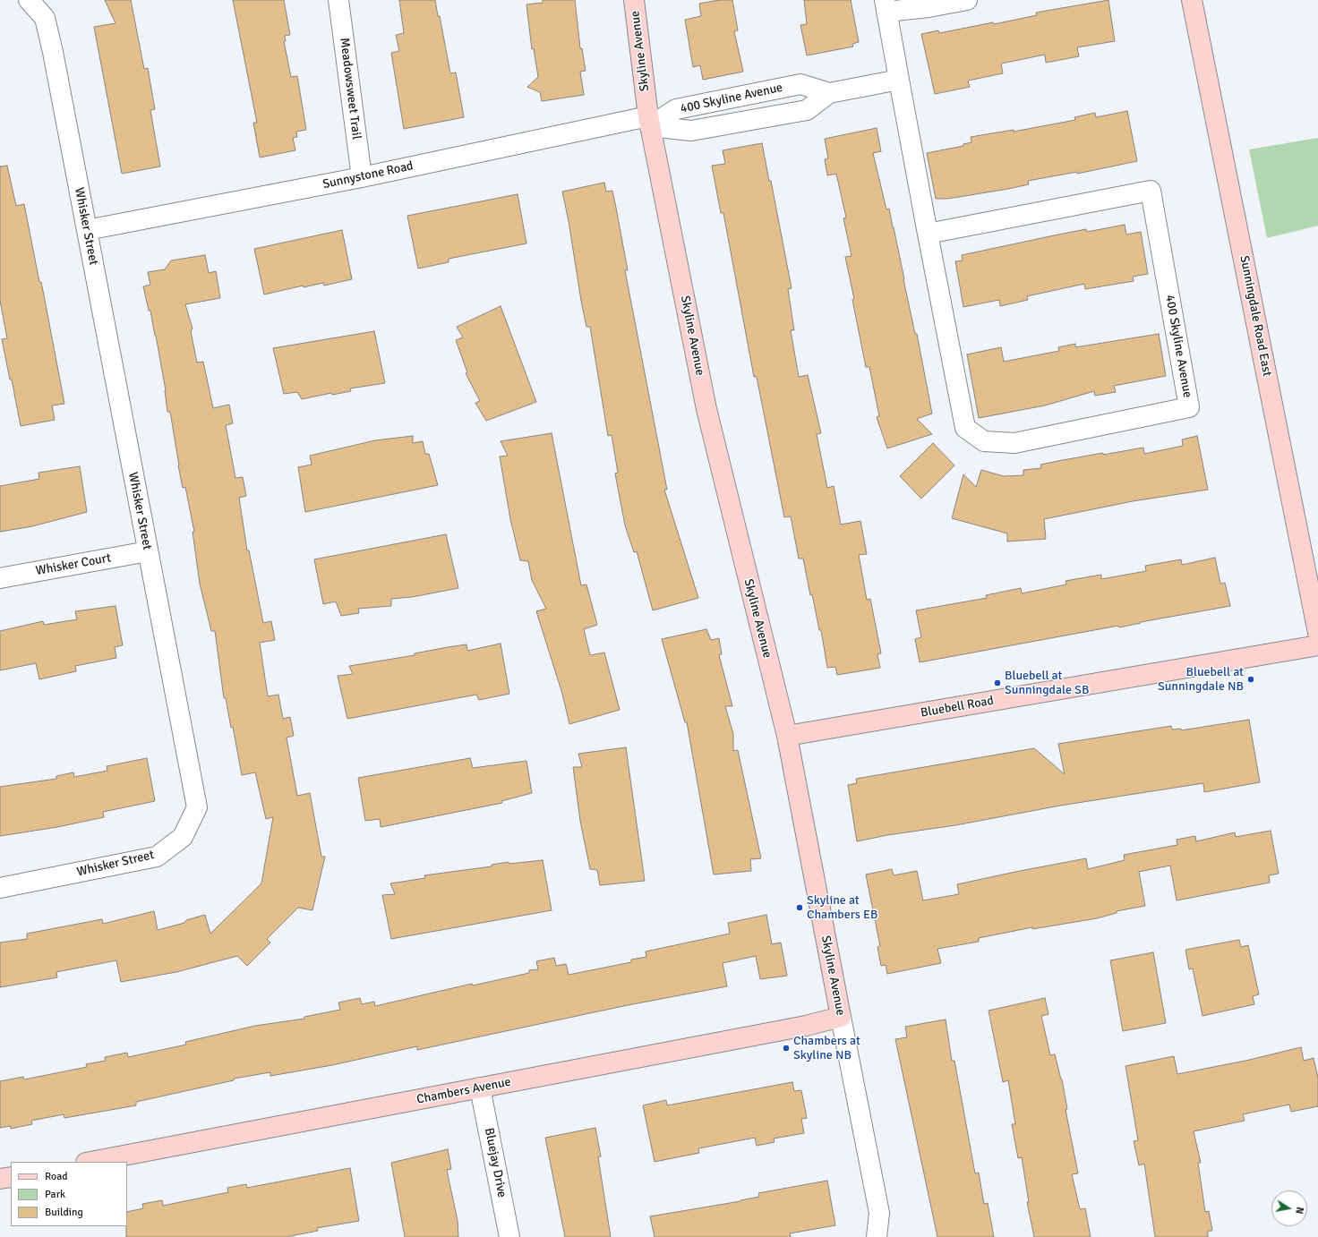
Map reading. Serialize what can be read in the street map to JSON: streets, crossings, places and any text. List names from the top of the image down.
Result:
{
  "streets": {
    "street": [
      "Skyline Avenue",
      "Meadowsweet Trail",
      "400 Skyline Avenue",
      "Sunnystone Road",
      "Whisker Street",
      "Sunningdale Road East",
      "Whisker Court",
      "Bluebell Road",
      "Chambers Avenue",
      "Bluejay Drive"
    ]
  },
  "crossings": [
    ["Skyline Avenue", "400 Skyline Avenue"],
    ["Skyline Avenue", "Sunnystone Road"],
    ["Skyline Avenue", "Bluebell Road"],
    ["Skyline Avenue", "Chambers Avenue"],
    ["Meadowsweet Trail", "Sunnystone Road"],
    ["400 Skyline Avenue", "Sunnystone Road"],
    ["Sunnystone Road", "Whisker Street"],
    ["Whisker Street", "Whisker Court"],
    ["Chambers Avenue", "Bluejay Drive"]
  ],
  "places": [
    "Bluebell at Sunningdale NB",
    "Bluebell at Sunningdale SB",
    "Skyline at Chambers EB",
    "Chambers at Skyline NB"
  ],
  "legend": ["Road", "Park", "Building"],
  "north": "right"
}
